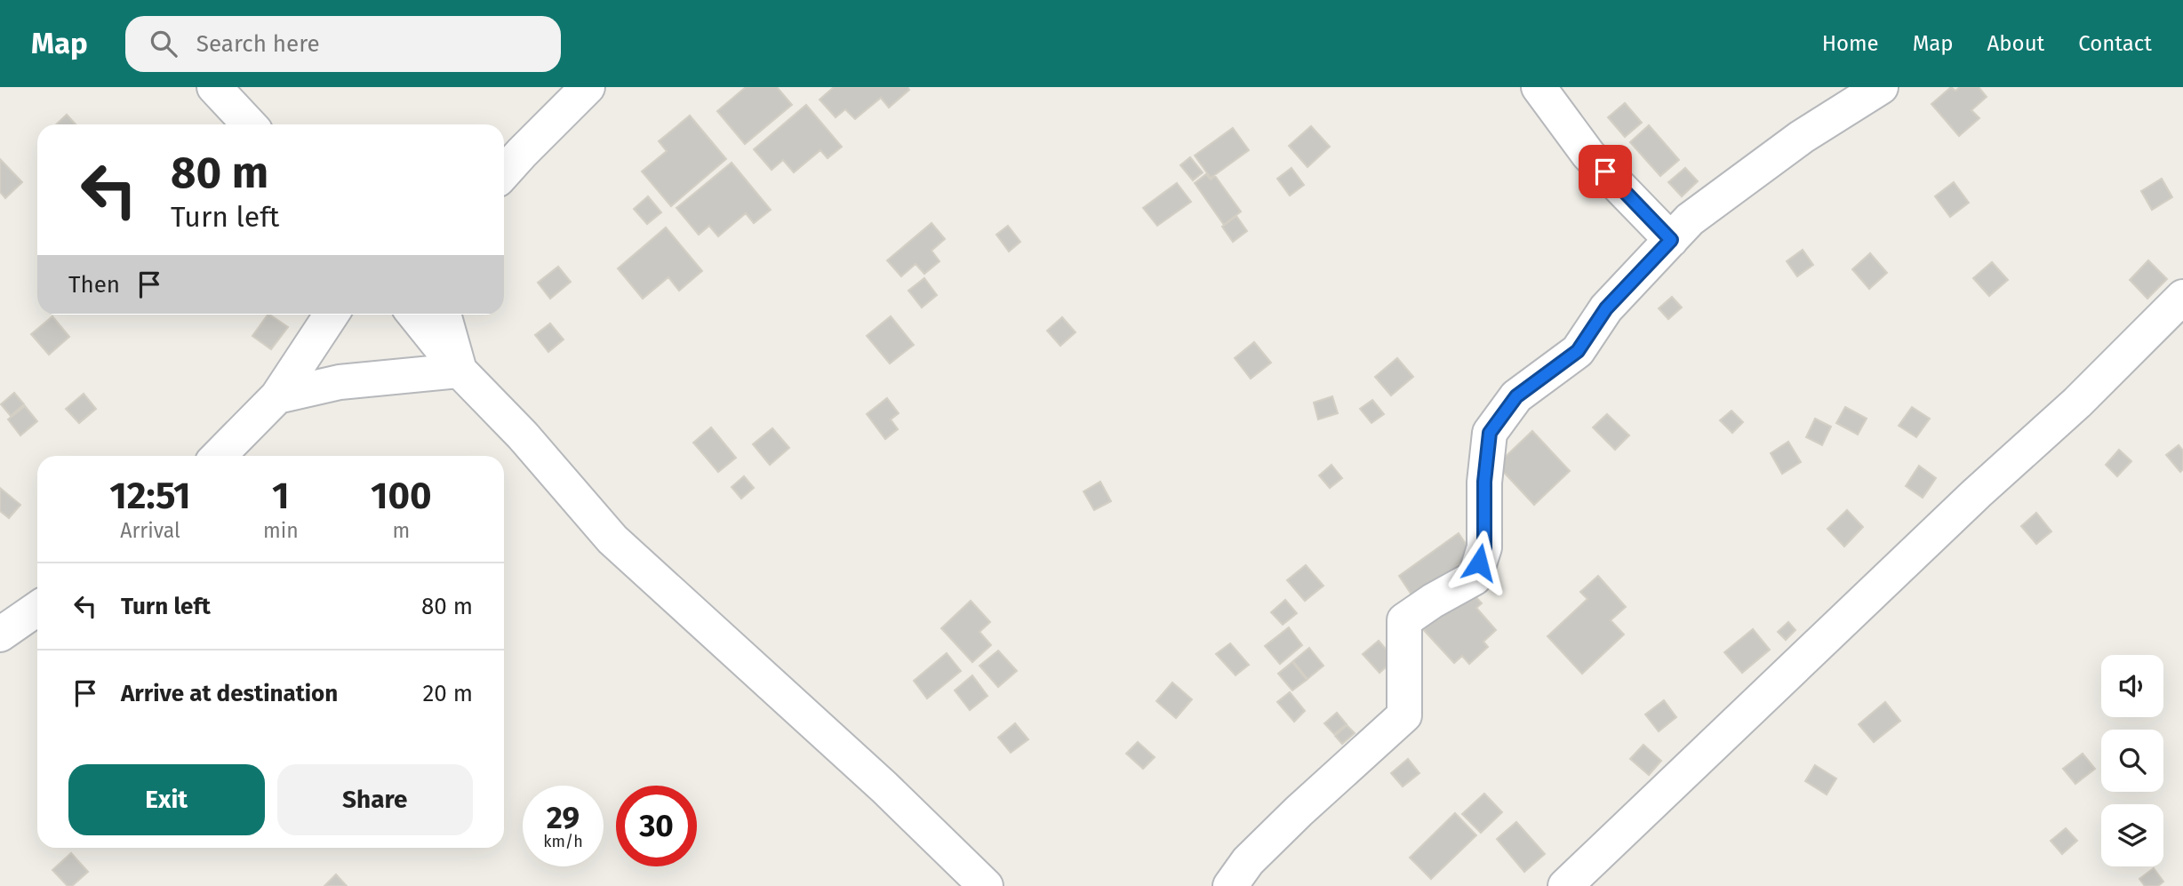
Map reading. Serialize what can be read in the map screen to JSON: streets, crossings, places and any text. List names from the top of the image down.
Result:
{
  "page": {
    "header": "Map",
    "search": "Search here",
    "nav": [
      "Home",
      "Map",
      "About",
      "Contact"
    ],
    "turn": ["80 m", "Turn left"],
    "then": "Then",
    "eta": [
      "12:51",
      "Arrival",
      "1",
      "min",
      "100",
      "m"
    ],
    "list": [
      {
        "name": "Turn left",
        "value": "80 m"
      },
      {
        "name": "Arrive at destination",
        "value": "20 m"
      }
    ],
    "buttons": ["Exit", "Share"],
    "speed": "29 km/h",
    "limit": "30"
  }
}
